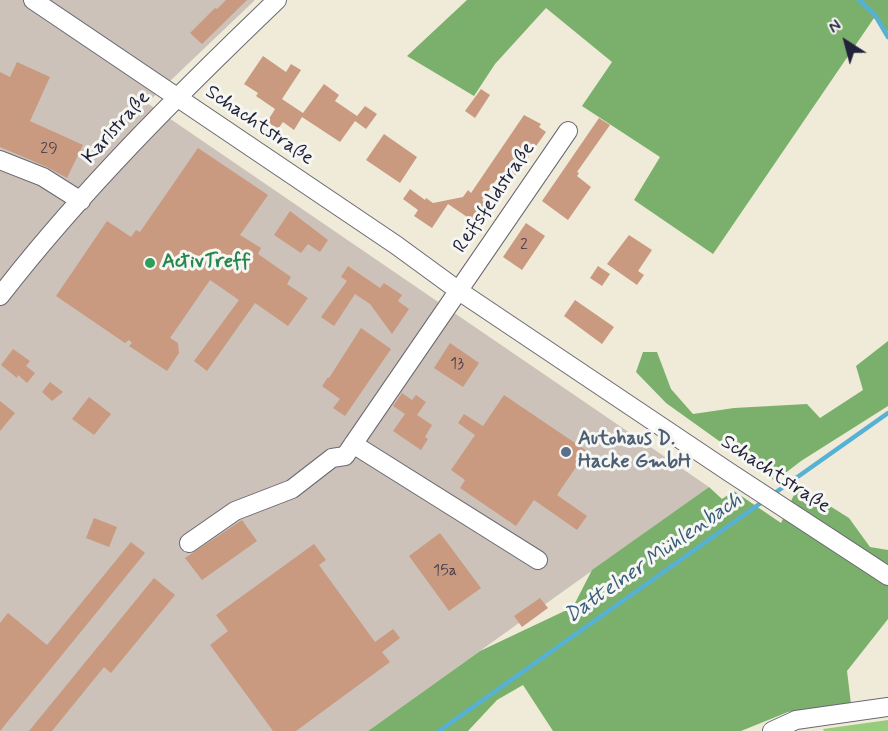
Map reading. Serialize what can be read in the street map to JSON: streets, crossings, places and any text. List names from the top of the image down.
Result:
{
  "streets": {
    "street": ["Schachtstraße", "Karlstraße", "Reifsfeldstraße"]
  },
  "crossings": [
    ["Schachtstraße", "Karlstraße"],
    ["Schachtstraße", "Reifsfeldstraße"]
  ],
  "water": ["Dattelner Mühlenbach"],
  "places": ["ActivTreff", "Autohaus D. Hacke GmbH"],
  "house_numbers": [
    "29",
    "2",
    "13",
    "15a"
  ],
  "north": "top left"
}
